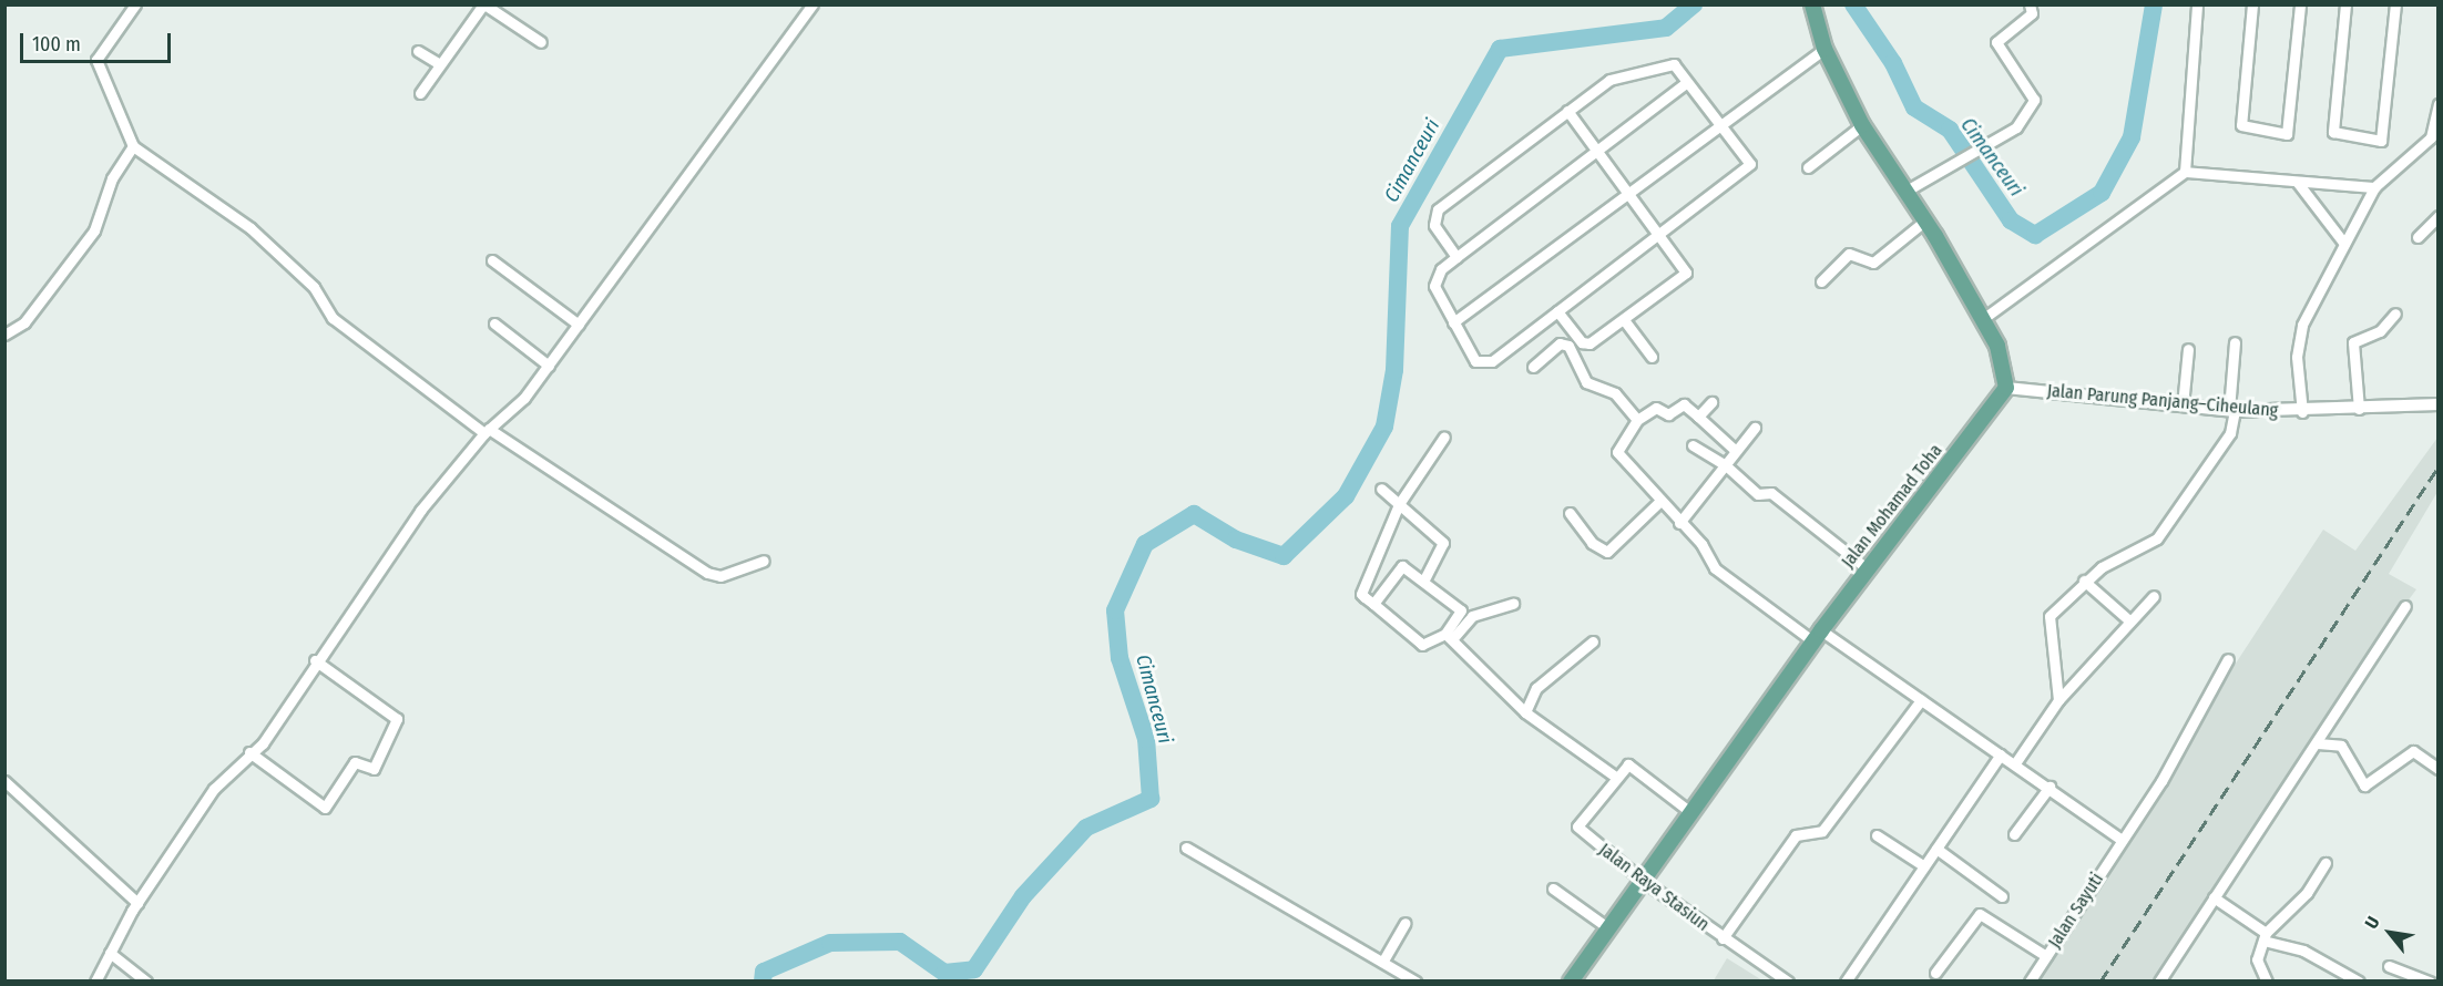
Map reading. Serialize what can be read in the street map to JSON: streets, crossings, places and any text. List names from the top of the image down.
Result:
{
  "streets": {
    "main road": ["Jalan Mohamad Toha"],
    "street": ["Jalan Parung Panjang–Ciheulang", "Jalan Raya Stasiun", "Jalan Sayuti"]
  },
  "crossings": [
    ["Jalan Parung Panjang–Ciheulang", "Jalan Mohamad Toha"],
    ["Jalan Mohamad Toha", "Jalan Raya Stasiun"]
  ],
  "water": ["Cimanceuri"],
  "scale_bar": "100 m",
  "north": "top left"
}
